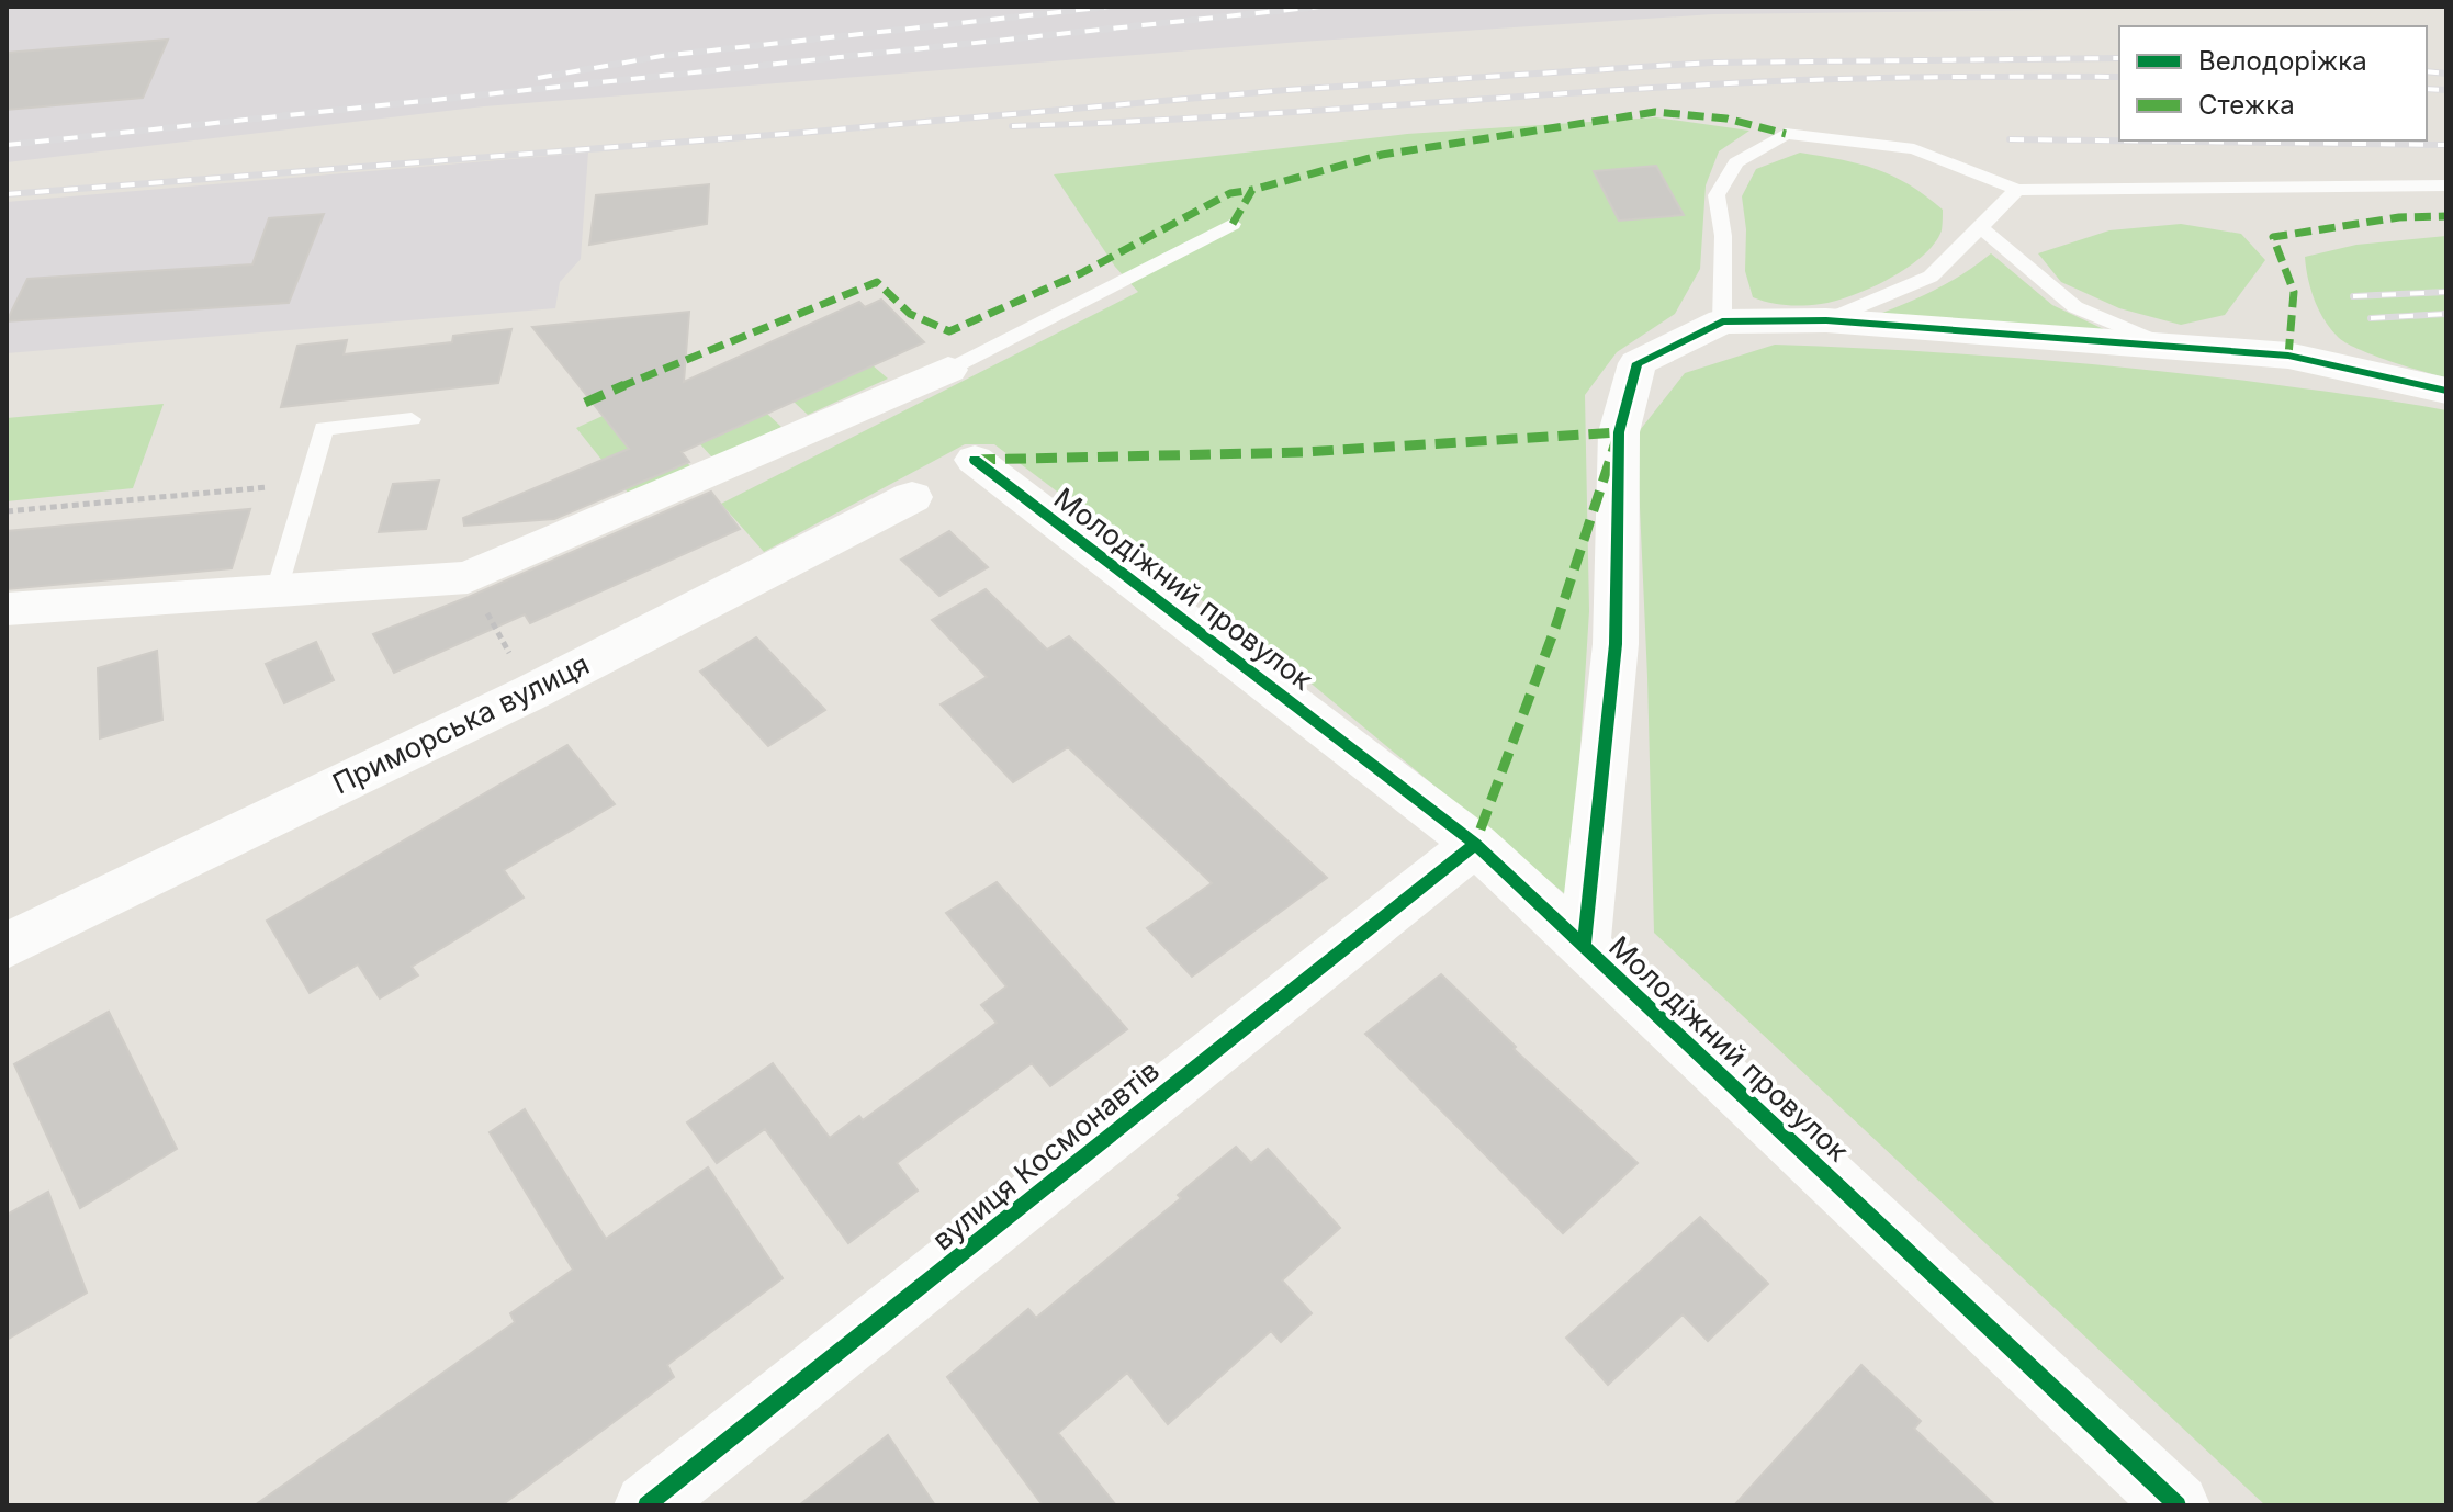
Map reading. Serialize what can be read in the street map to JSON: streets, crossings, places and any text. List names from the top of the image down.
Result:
{
  "streets": {
    "street": ["Молодіжний провулок", "Приморська вулиця", "вулиця Космонавтів"]
  },
  "crossings": [
    ["Молодіжний провулок", "вулиця Космонавтів"]
  ],
  "legend": ["Велодоріжка", "Стежка"]
}
